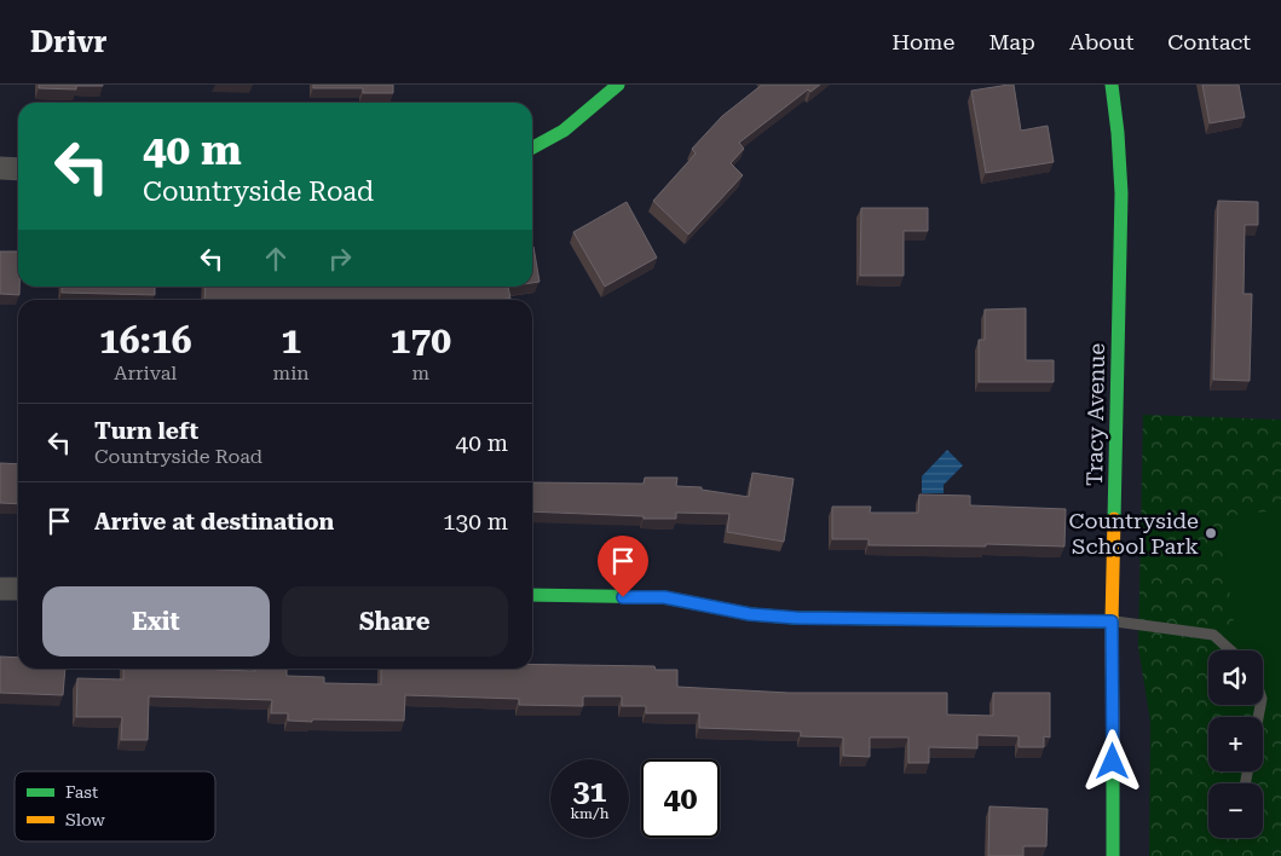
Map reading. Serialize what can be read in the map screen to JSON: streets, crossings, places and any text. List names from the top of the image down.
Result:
{
  "streets": {
    "street": ["Tracy Avenue"]
  },
  "places": ["Countryside School Park"],
  "legend": ["Fast", "Slow"],
  "page": {
    "header": "Drivr",
    "nav": [
      "Home",
      "Map",
      "About",
      "Contact"
    ],
    "turn": ["40 m", "Countryside Road"],
    "eta": [
      "16:16",
      "Arrival",
      "1",
      "min",
      "170",
      "m"
    ],
    "list": [
      {
        "name": "Turn left",
        "note": "Countryside Road",
        "value": "40 m"
      },
      {
        "name": "Arrive at destination",
        "value": "130 m"
      }
    ],
    "buttons": ["Exit", "Share"],
    "map_buttons": ["+", "−"],
    "speed": "31 km/h",
    "limit": "40"
  }
}
